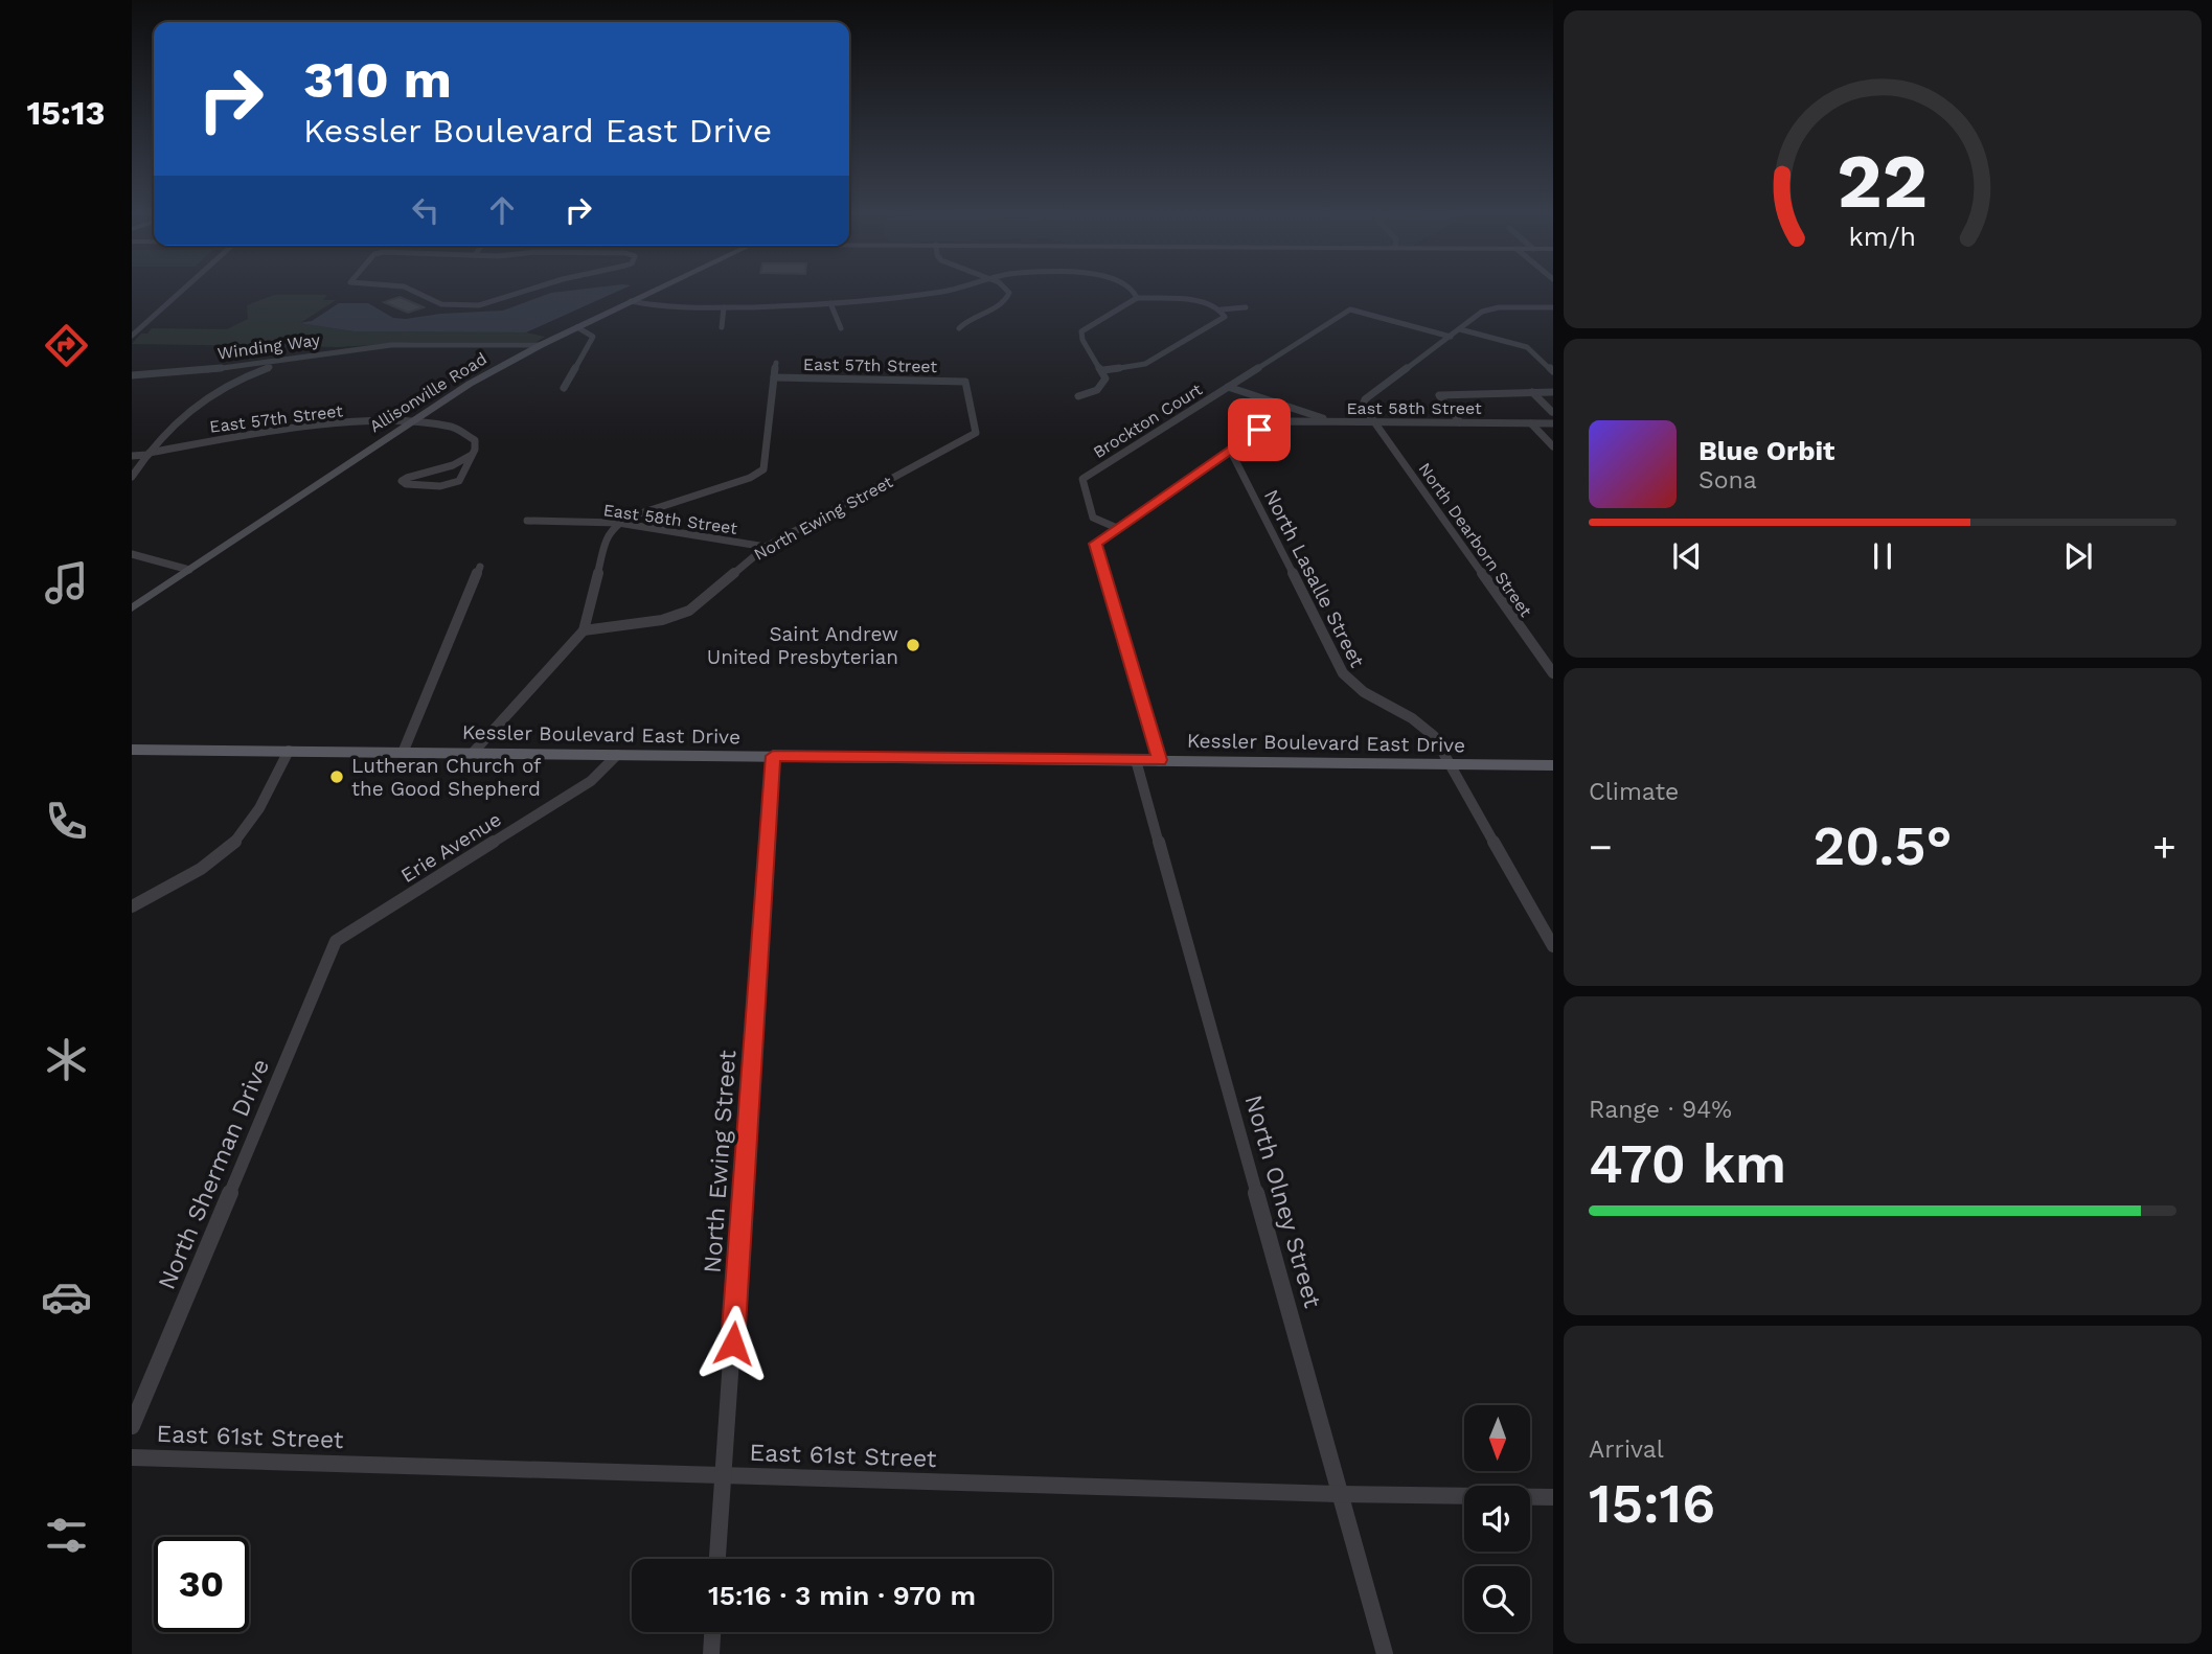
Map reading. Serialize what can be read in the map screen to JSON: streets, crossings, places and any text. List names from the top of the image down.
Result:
{
  "streets": {
    "main road": ["Kessler Boulevard East Drive"],
    "street": [
      "Winding Way",
      "East 57th Street",
      "Allisonville Road",
      "East 58th Street",
      "Brockton Court",
      "North Ewing Street",
      "North Dearborn Street",
      "North Lasalle Street",
      "Erie Avenue",
      "North Sherman Drive",
      "North Olney Street",
      "East 61st Street"
    ]
  },
  "crossings": [
    ["Winding Way", "Allisonville Road"],
    ["East 57th Street", "Allisonville Road"],
    ["East 57th Street", "North Ewing Street"],
    ["East 58th Street", "Brockton Court"],
    ["East 58th Street", "North Ewing Street"],
    ["East 58th Street", "North Dearborn Street"],
    ["East 58th Street", "North Lasalle Street"],
    ["North Ewing Street", "Kessler Boulevard East Drive"],
    ["North Ewing Street", "East 61st Street"],
    ["North Lasalle Street", "Kessler Boulevard East Drive"],
    ["Kessler Boulevard East Drive", "Erie Avenue"],
    ["Kessler Boulevard East Drive", "North Olney Street"],
    ["Erie Avenue", "North Sherman Drive"],
    ["North Olney Street", "East 61st Street"]
  ],
  "places": ["Saint Andrew United Presbyterian", "Lutheran Church of the Good Shepherd"],
  "north": "bottom",
  "page": {
    "tabs": "15:13",
    "turn": ["310 m", "Kessler Boulevard East Drive"],
    "song": ["Blue Orbit", "Sona"],
    "tile": [
      "Climate",
      ["Range · 94%", "470 km"],
      ["Arrival", "15:16"]
    ],
    "heat": ["−", "20.5°", "+"],
    "limit": "30",
    "trip": "15:16 · 3 min · 970 m",
    "gauge": ["22", "km/h"]
  }
}
